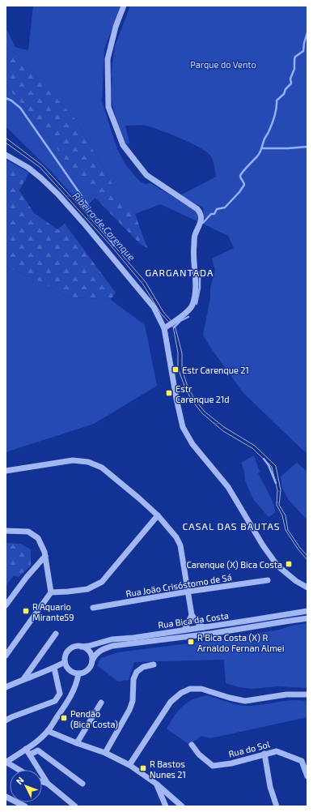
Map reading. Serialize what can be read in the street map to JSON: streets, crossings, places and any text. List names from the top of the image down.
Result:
{
  "streets": {
    "street": ["Rua João Crisóstomo de Sá", "Rua Bica da Costa", "Rua do Sol"]
  },
  "districts": ["GARGANTADA", "CASAL DAS BAUTAS"],
  "water": ["Ribeira de Carenque"],
  "parks": ["Parque do Vento"],
  "places": {
    "transit": [
      "Estr Carenque 21",
      "Estr Carenque 21d",
      "Carenque (X) Bica Costa",
      "R Aquario Mirante59",
      "R Bica Costa (X) R Arnaldo Fernan Almei",
      "Pendão (Bica Costa)",
      "R Bastos Nunes 21"
    ]
  },
  "north": "top left"
}
